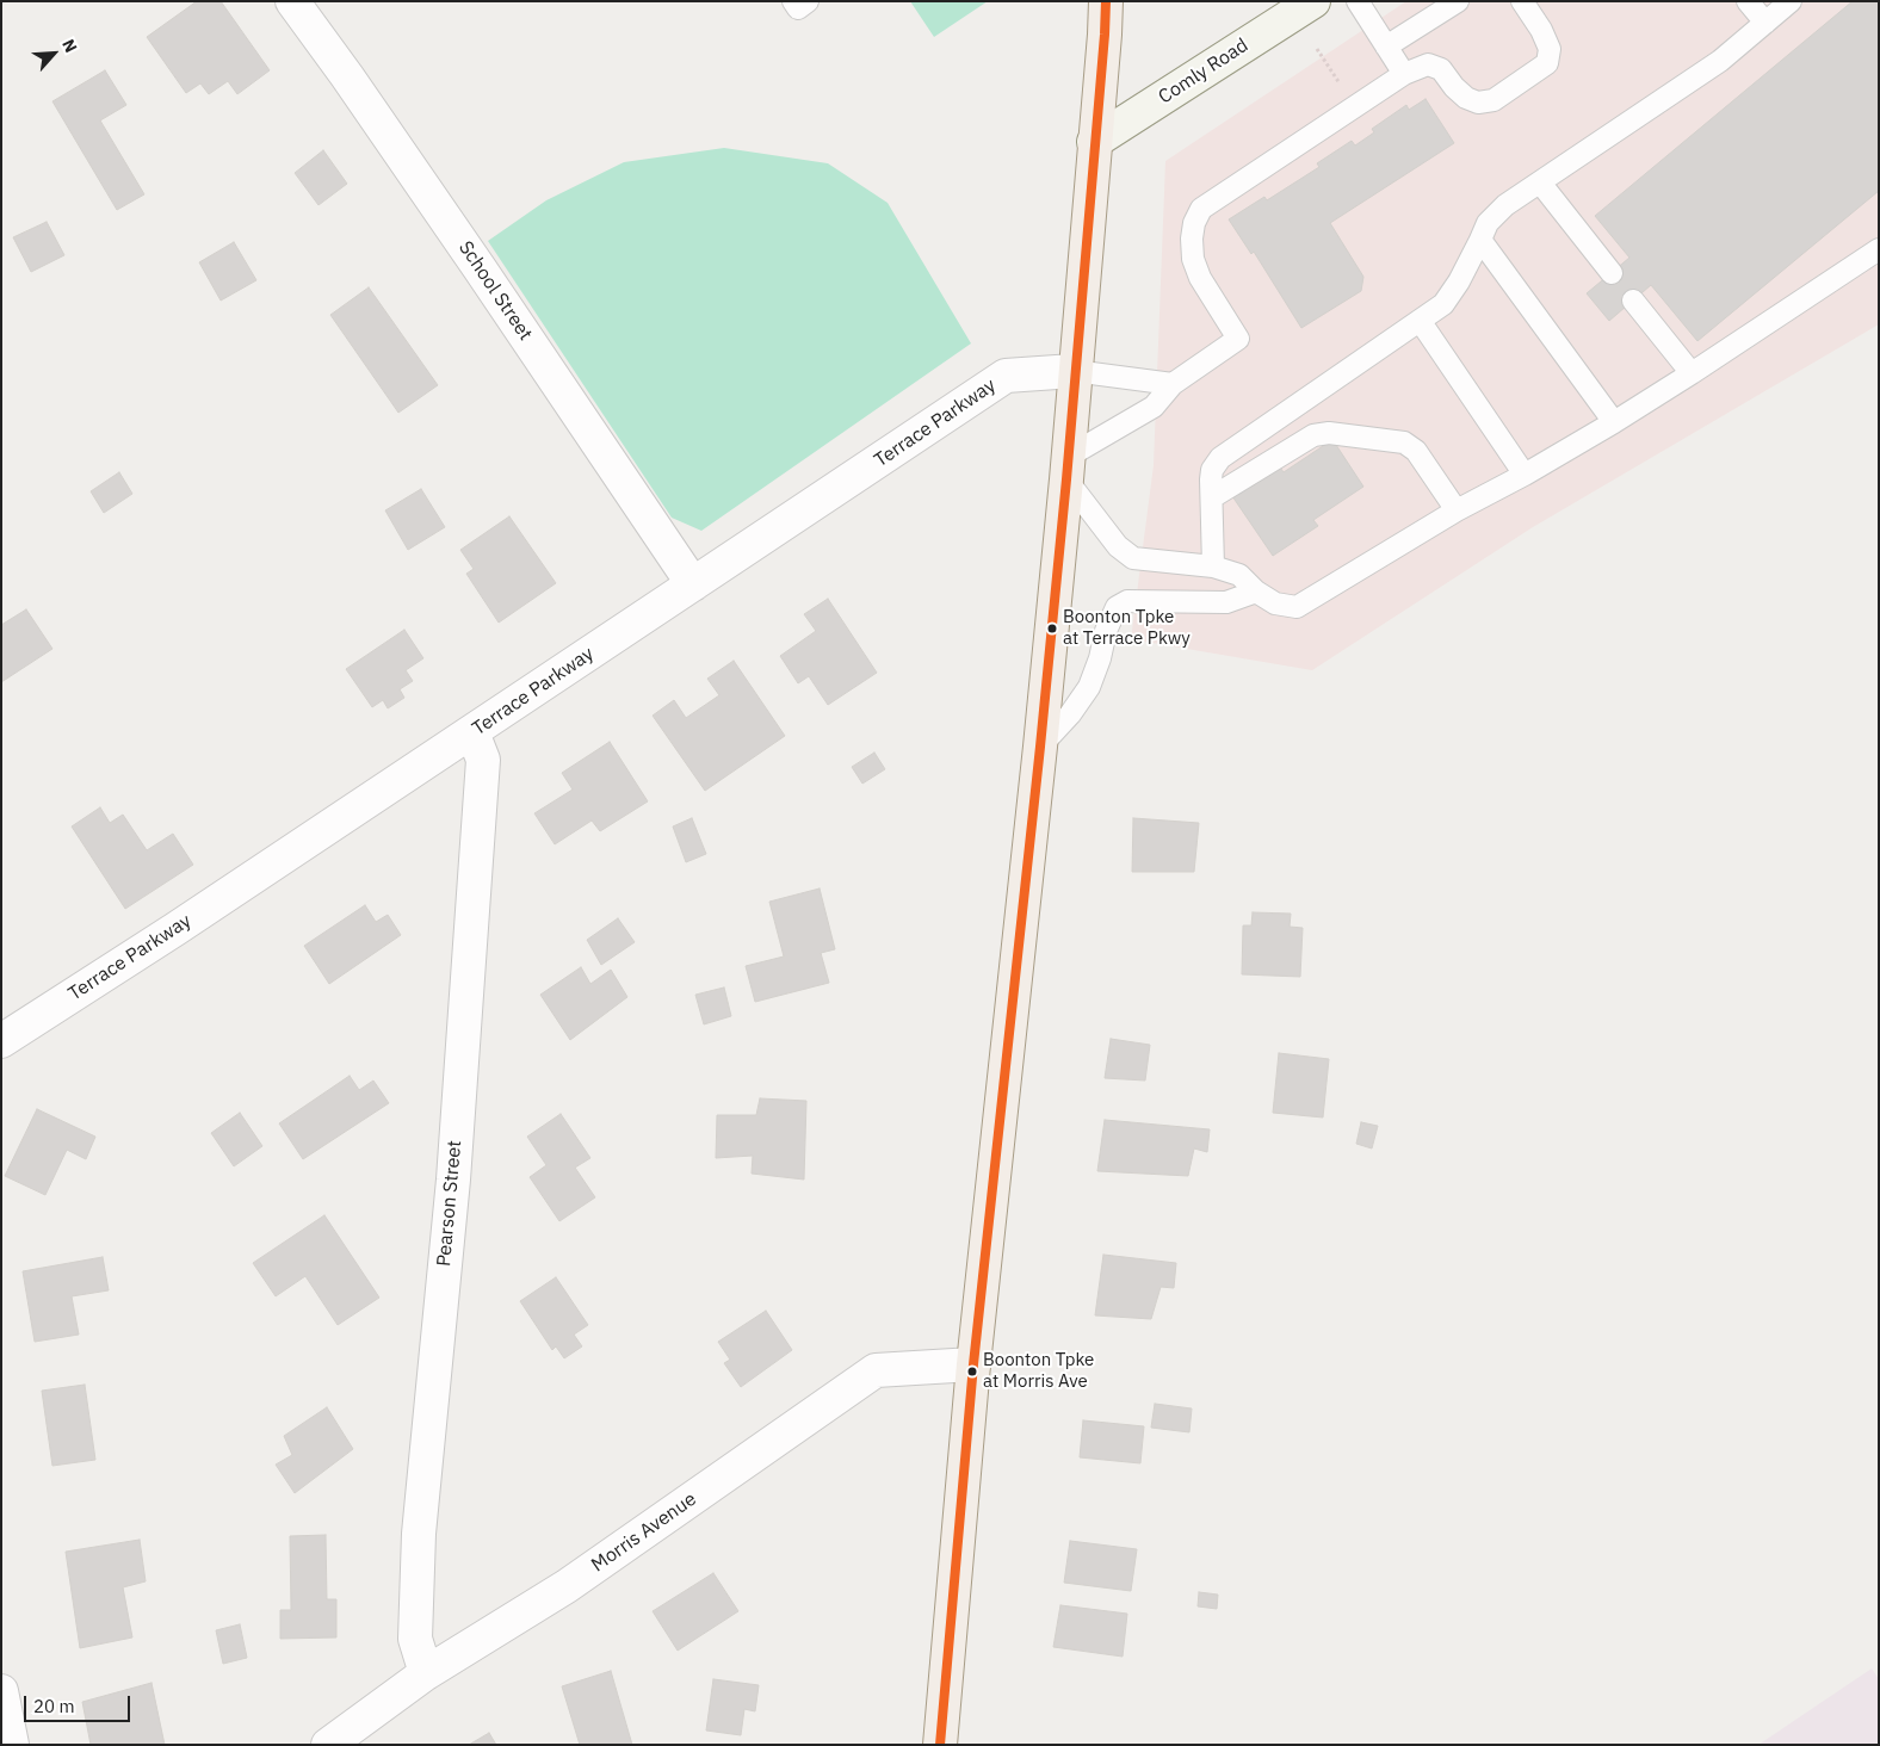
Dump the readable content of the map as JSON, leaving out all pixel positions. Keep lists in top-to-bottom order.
{
  "streets": {
    "main road": ["Comly Road"],
    "street": [
      "School Street",
      "Terrace Parkway",
      "Pearson Street",
      "Morris Avenue"
    ]
  },
  "crossings": [
    ["School Street", "Terrace Parkway"],
    ["Terrace Parkway", "Pearson Street"],
    ["Pearson Street", "Morris Avenue"]
  ],
  "places": ["Boonton Tpke at Terrace Pkwy", "Boonton Tpke at Morris Ave"],
  "scale_bar": "20 m",
  "north": "top right"
}
